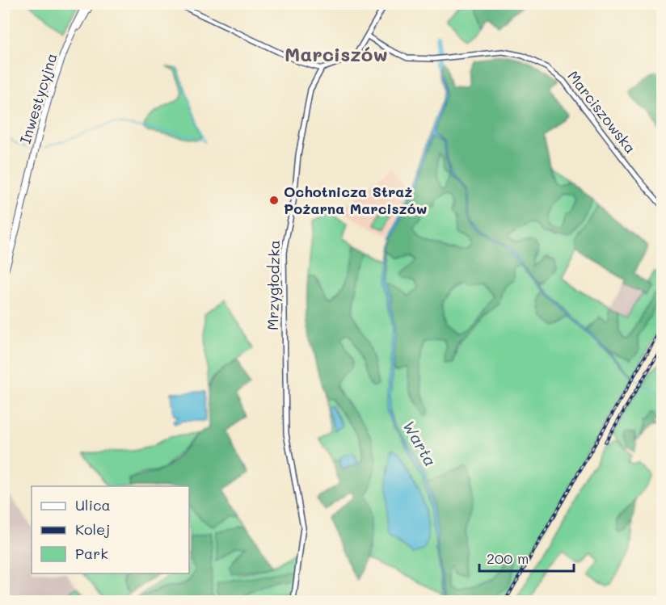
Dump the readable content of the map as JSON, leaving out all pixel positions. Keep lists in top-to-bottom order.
{
  "streets": {
    "main road": ["Inwestycyjna"],
    "street": ["Marciszowska", "Mrzygłodzka"]
  },
  "districts": ["Marciszów"],
  "water": ["Warta"],
  "places": ["Ochotnicza Straż Pożarna Marciszów"],
  "legend": ["Ulica", "Kolej", "Park"],
  "scale_bar": "200 m"
}
